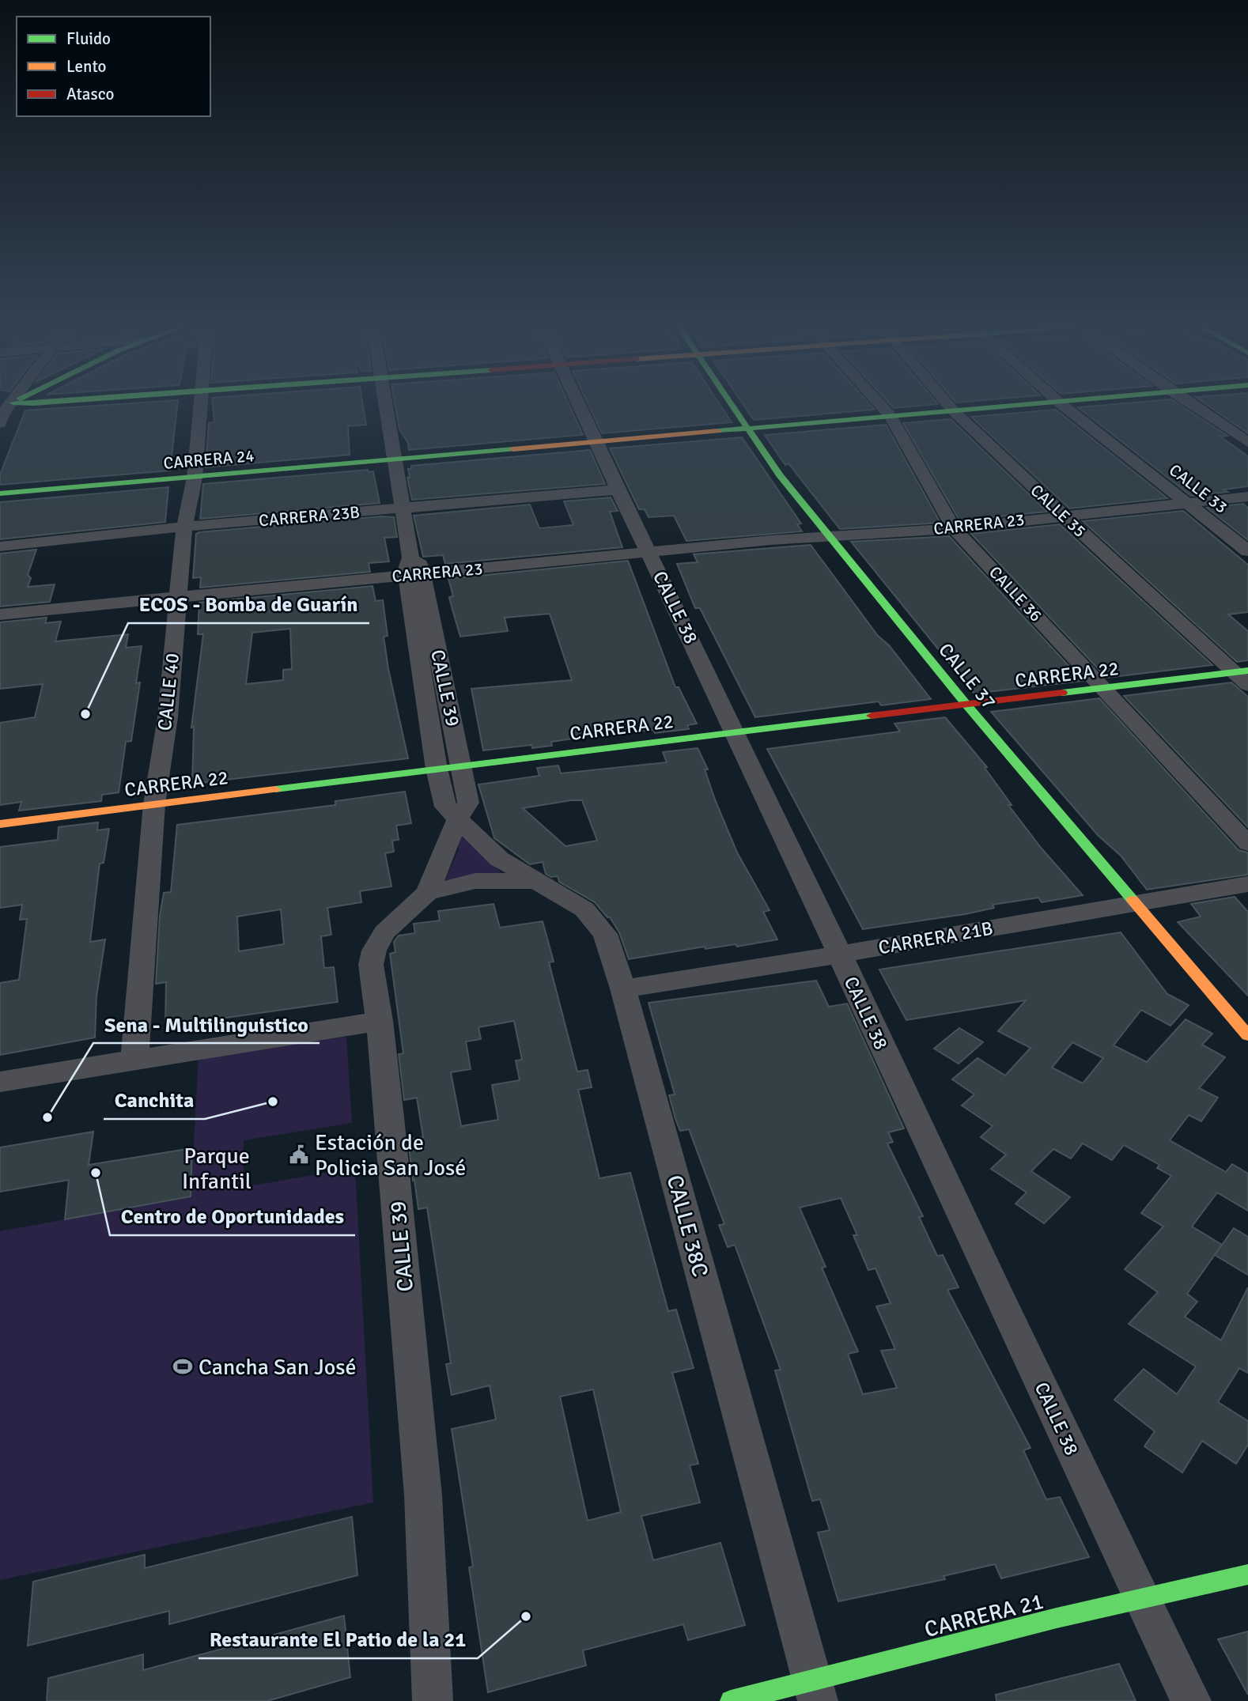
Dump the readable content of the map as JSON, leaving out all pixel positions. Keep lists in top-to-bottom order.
{
  "streets": {
    "main road": [
      "CARRERA 24",
      "CARRERA 22",
      "CALLE 37",
      "CARRERA 21"
    ],
    "street": [
      "CALLE 33",
      "CALLE 35",
      "CARRERA 23B",
      "CARRERA 23",
      "CALLE 36",
      "CALLE 38",
      "CALLE 39",
      "CALLE 40",
      "CARRERA 21B",
      "CALLE 38C"
    ]
  },
  "crossings": [
    ["CARRERA 24", "CALLE 35"],
    ["CARRERA 24", "CALLE 36"],
    ["CARRERA 24", "CALLE 38"],
    ["CARRERA 24", "CALLE 37"],
    ["CARRERA 24", "CALLE 39"],
    ["CARRERA 24", "CALLE 40"],
    ["CALLE 33", "CARRERA 23"],
    ["CALLE 35", "CARRERA 23"],
    ["CALLE 35", "CARRERA 22"],
    ["CARRERA 23B", "CALLE 38"],
    ["CARRERA 23B", "CALLE 39"],
    ["CARRERA 23B", "CALLE 40"],
    ["CARRERA 23", "CALLE 36"],
    ["CARRERA 23", "CALLE 38"],
    ["CARRERA 23", "CALLE 37"],
    ["CARRERA 23", "CALLE 39"],
    ["CARRERA 23", "CALLE 40"],
    ["CALLE 36", "CARRERA 22"],
    ["CALLE 38", "CARRERA 22"],
    ["CALLE 38", "CARRERA 21B"],
    ["CALLE 38", "CARRERA 21"],
    ["CARRERA 22", "CALLE 37"],
    ["CARRERA 22", "CALLE 39"],
    ["CARRERA 22", "CALLE 40"],
    ["CALLE 37", "CARRERA 21B"],
    ["CALLE 39", "CALLE 38C"],
    ["CARRERA 21B", "CALLE 38C"],
    ["CALLE 38C", "CARRERA 21"]
  ],
  "parks": ["Parque Infantil"],
  "places": {
    "other": [
      "ECOS - Bomba de Guarín",
      "Canchita",
      "Sena - Multilinguistico",
      "Centro de Oportunidades",
      "Restaurante El Patio de la 21"
    ],
    "public building": ["Estación de Policia San José"],
    "sports": ["Cancha San José"]
  },
  "legend": ["Fluido", "Lento", "Atasco"]
}
